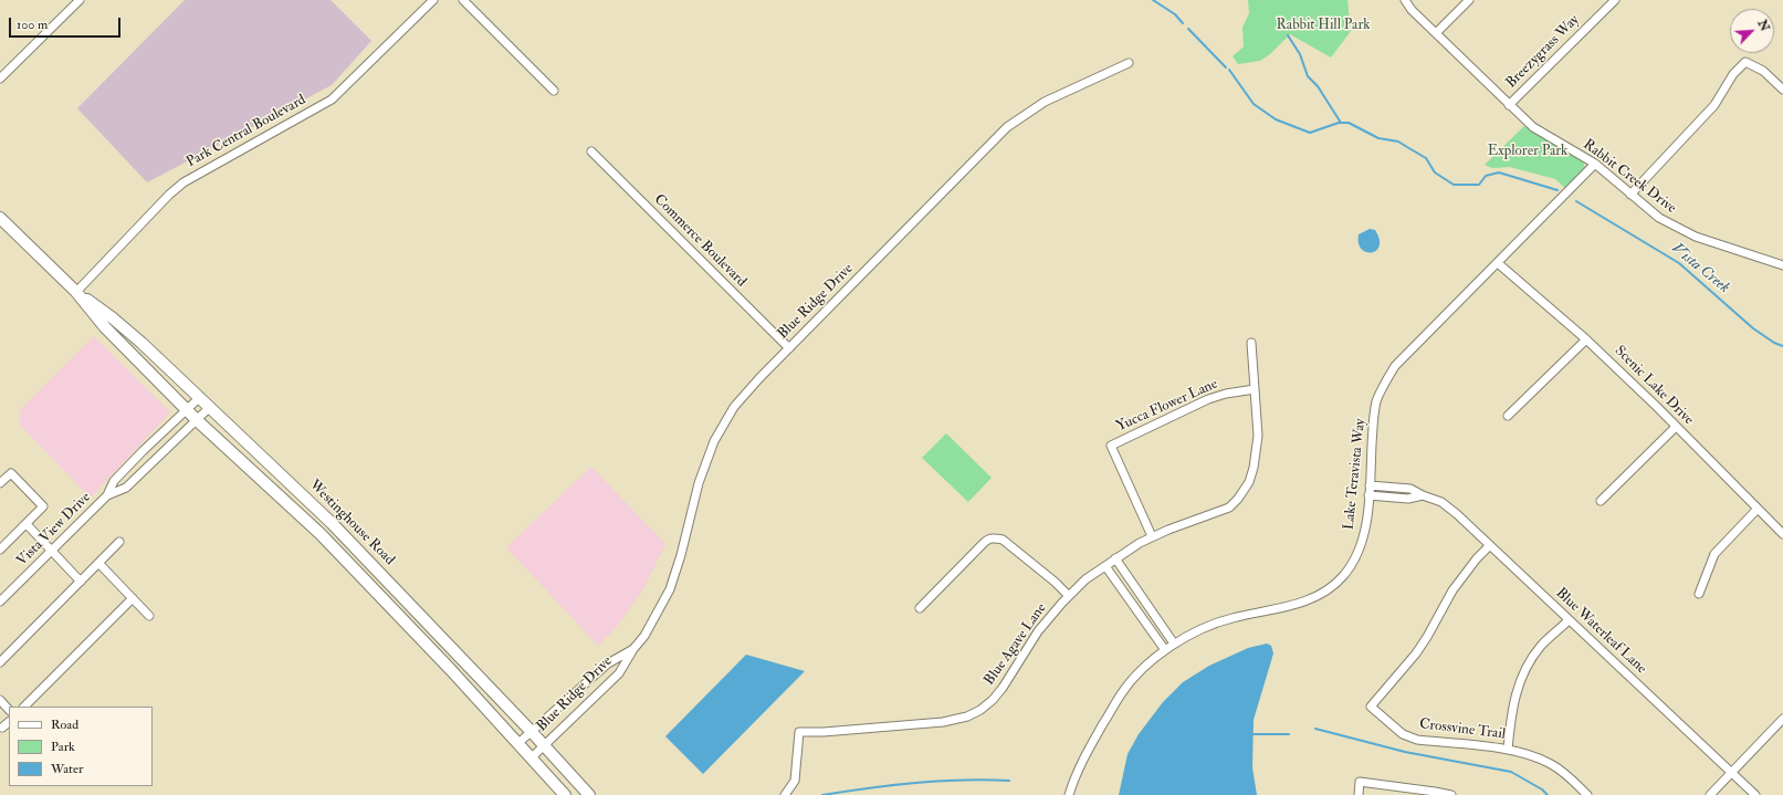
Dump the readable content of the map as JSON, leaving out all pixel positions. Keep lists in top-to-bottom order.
{
  "streets": {
    "main road": ["Westinghouse Road"],
    "street": [
      "Breezygrass Way",
      "Park Central Boulevard",
      "Rabbit Creek Drive",
      "Commerce Boulevard",
      "Blue Ridge Drive",
      "Scenic Lake Drive",
      "Yucca Flower Lane",
      "Lake Teravista Way",
      "Vista View Drive",
      "Blue Waterleaf Lane",
      "Blue Agave Lane",
      "Crossvine Trail"
    ]
  },
  "crossings": [
    ["Breezygrass Way", "Rabbit Creek Drive"],
    ["Park Central Boulevard", "Westinghouse Road"],
    ["Rabbit Creek Drive", "Lake Teravista Way"],
    ["Commerce Boulevard", "Blue Ridge Drive"],
    ["Blue Ridge Drive", "Westinghouse Road"],
    ["Scenic Lake Drive", "Lake Teravista Way"],
    ["Yucca Flower Lane", "Blue Agave Lane"],
    ["Lake Teravista Way", "Blue Waterleaf Lane"],
    ["Westinghouse Road", "Vista View Drive"],
    ["Blue Waterleaf Lane", "Crossvine Trail"]
  ],
  "water": ["Vista Creek"],
  "parks": ["Rabbit Hill Park", "Explorer Park"],
  "legend": ["Road", "Park", "Water"],
  "scale_bar": "100 m",
  "north": "top right"
}
